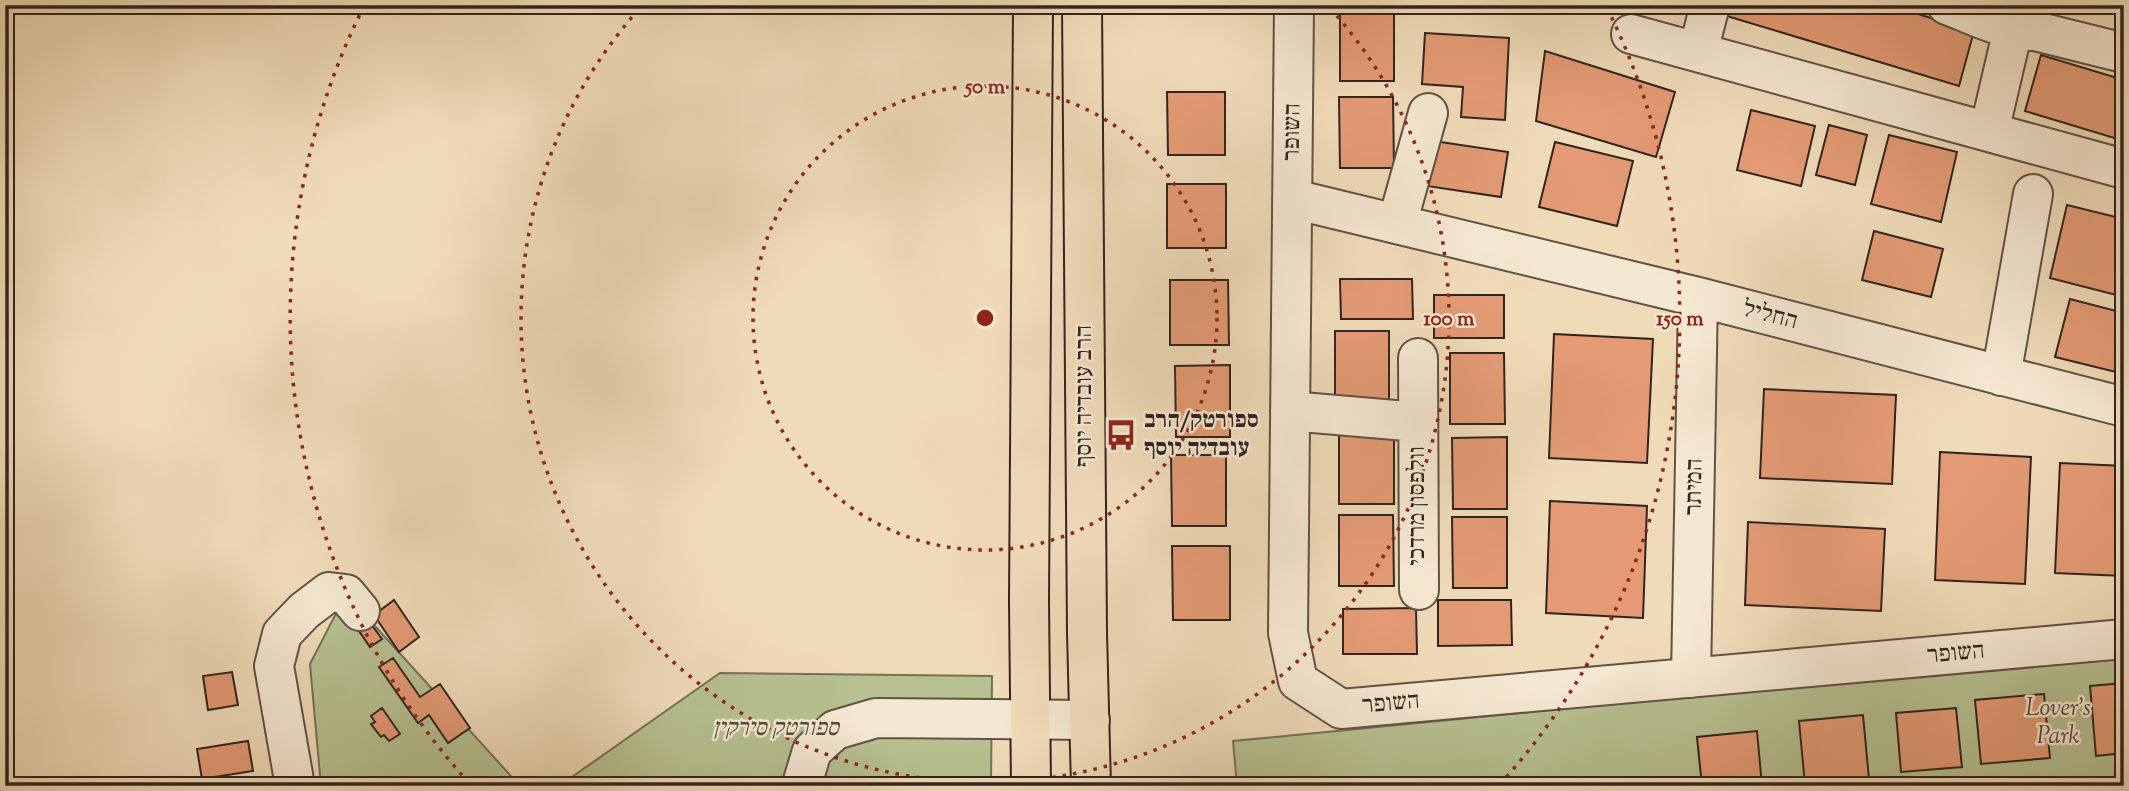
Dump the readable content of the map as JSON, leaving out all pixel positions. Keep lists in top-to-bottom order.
{
  "streets": {
    "main road": ["הרב עובדיה יוסף"],
    "street": [
      "השופר",
      "החליל",
      "המיתר",
      "וולפסון מרדכי"
    ]
  },
  "crossings": [
    ["השופר", "החליל"],
    ["השופר", "המיתר"],
    ["השופר", "וולפסון מרדכי"],
    ["החליל", "המיתר"]
  ],
  "parks": ["Lover's Park", "ספורטק סירקין"],
  "places": {
    "bus stop": ["ספורטק/הרב עובדיה יוסף"]
  },
  "rings": ["50 m", "100 m", "150 m"]
}
